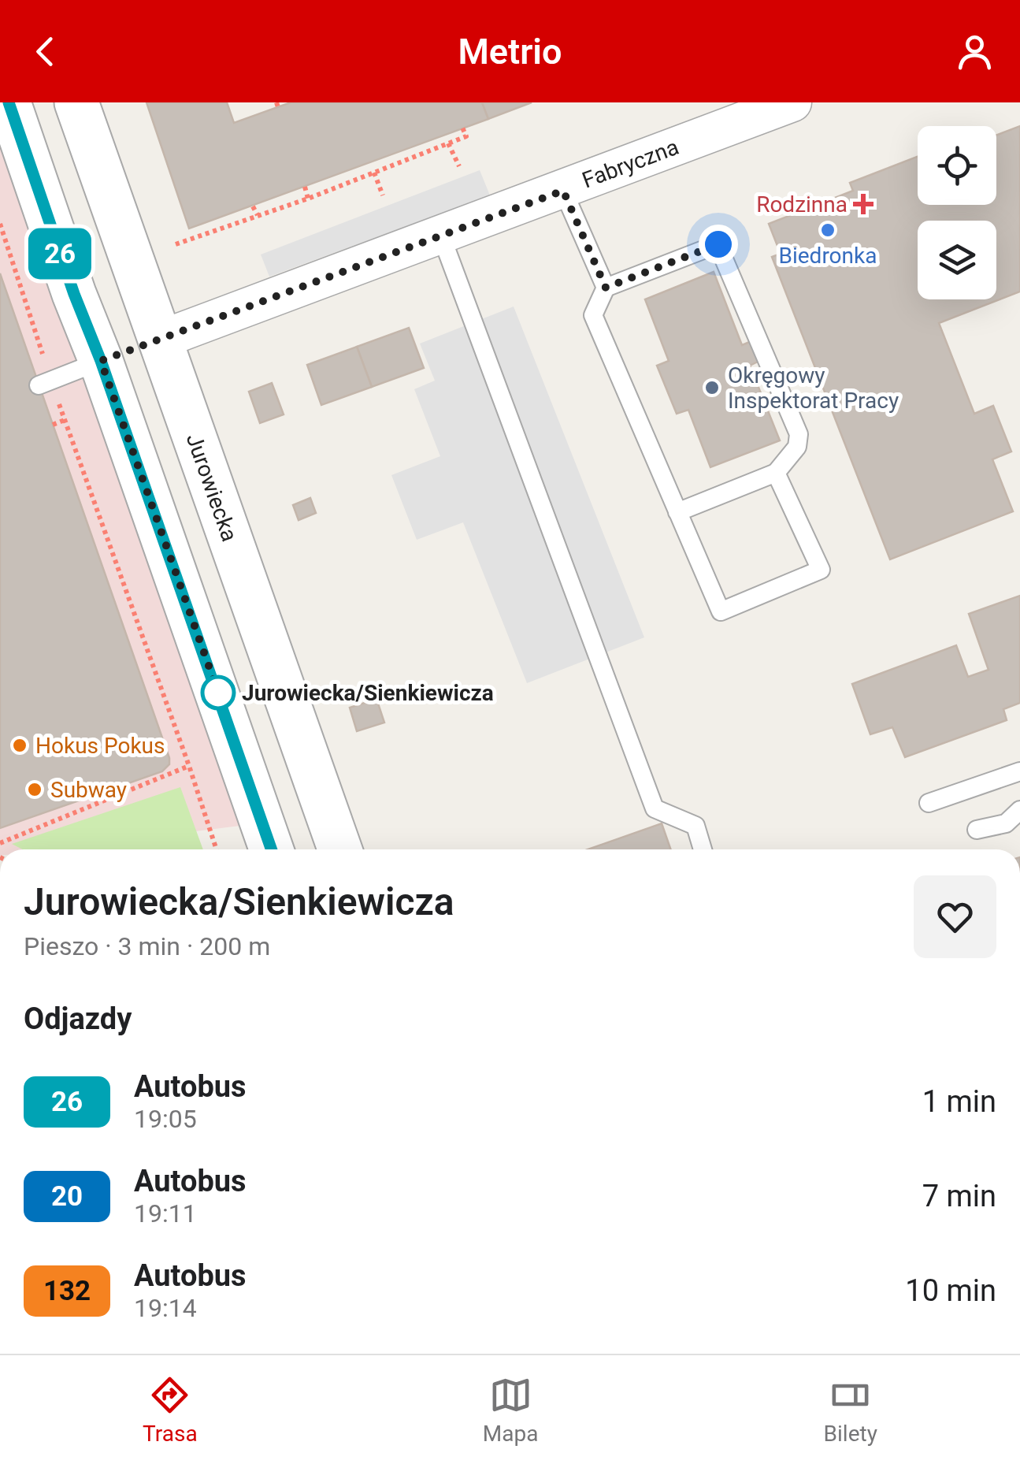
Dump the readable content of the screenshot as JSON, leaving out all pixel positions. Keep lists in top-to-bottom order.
{
  "streets": {
    "street": ["Fabryczna", "Jurowiecka"]
  },
  "crossings": [
    ["Fabryczna", "Jurowiecka"]
  ],
  "places": {
    "health": ["Rodzinna"],
    "other": [
      "Biedronka",
      "Okręgowy Inspektorat Pracy",
      "Jurowiecka/Sienkiewicza",
      "Hokus Pokus",
      "Subway"
    ]
  },
  "lines": ["bus line 26"],
  "page": {
    "header": "Metrio",
    "on_map": "26",
    "heading": [
      ["Jurowiecka/Sienkiewicza", "Pieszo · 3 min · 200 m"],
      "Odjazdy"
    ],
    "list": [
      {
        "mark": "26",
        "name": "Autobus",
        "note": "19:05",
        "value": "1 min"
      },
      {
        "mark": "20",
        "name": "Autobus",
        "note": "19:11",
        "value": "7 min"
      },
      {
        "mark": "132",
        "name": "Autobus",
        "note": "19:14",
        "value": "10 min"
      }
    ],
    "tabs": ["Trasa", "Mapa", "Bilety"]
  }
}
